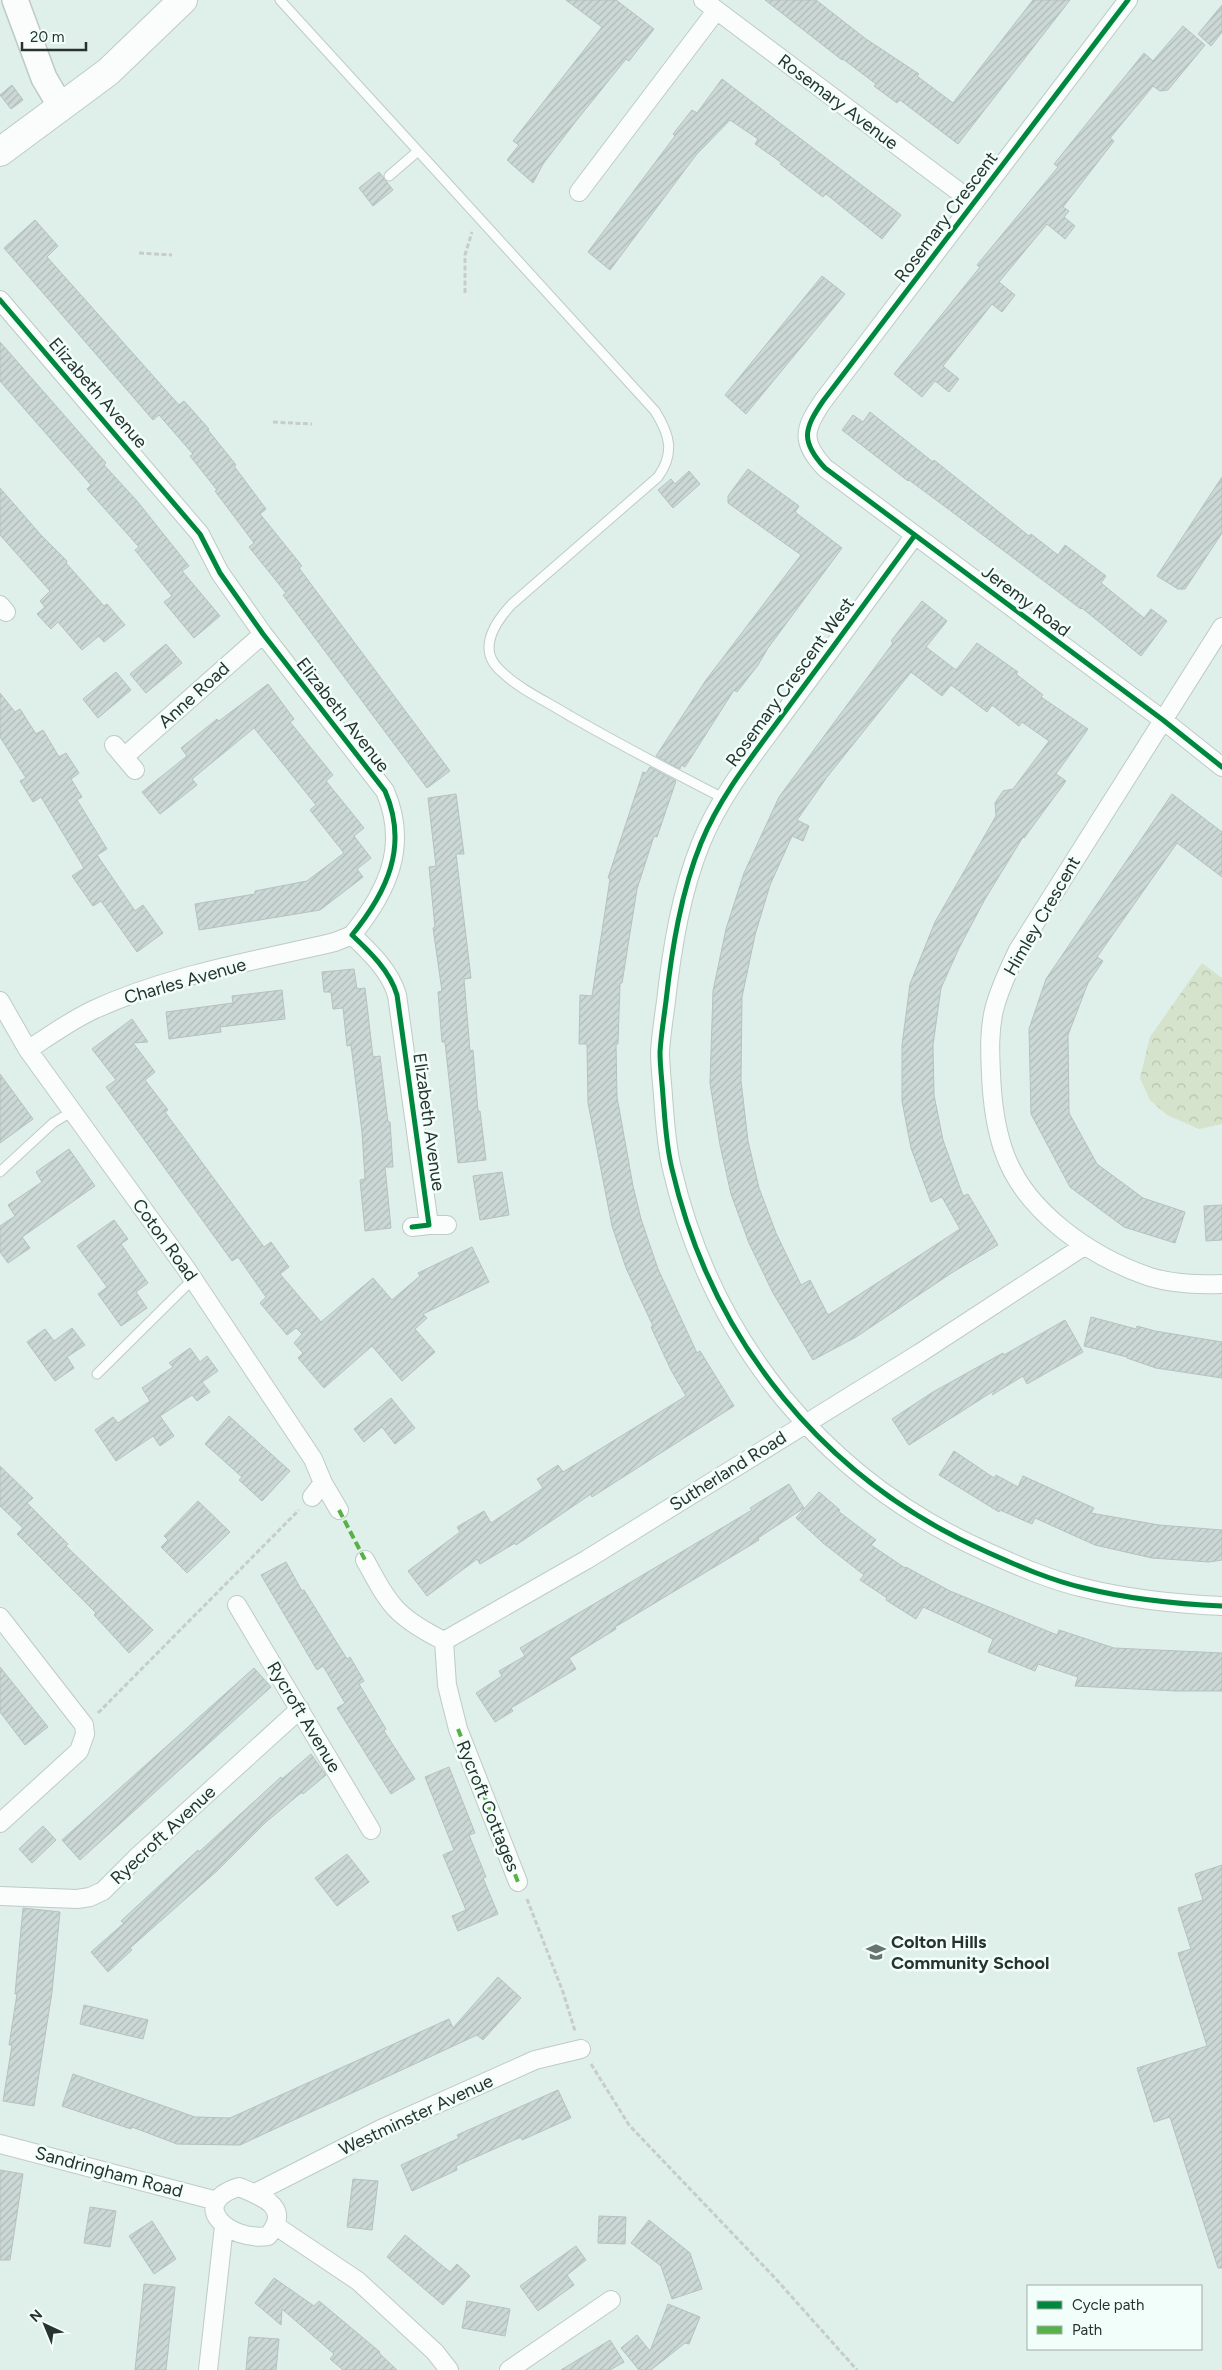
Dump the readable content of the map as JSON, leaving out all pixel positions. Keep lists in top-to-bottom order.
{
  "streets": {
    "street": [
      "Rosemary Avenue",
      "Rosemary Crescent",
      "Elizabeth Avenue",
      "Jeremy Road",
      "Rosemary Crescent West",
      "Anne Road",
      "Himley Crescent",
      "Charles Avenue",
      "Coton Road",
      "Sutherland Road",
      "Rycroft Avenue",
      "Rycroft Cottages",
      "Ryecroft Avenue",
      "Westminster Avenue",
      "Sandringham Road"
    ]
  },
  "crossings": [
    ["Rosemary Avenue", "Rosemary Crescent"],
    ["Rosemary Crescent", "Jeremy Road"],
    ["Elizabeth Avenue", "Anne Road"],
    ["Elizabeth Avenue", "Charles Avenue"],
    ["Jeremy Road", "Rosemary Crescent West"],
    ["Jeremy Road", "Himley Crescent"],
    ["Rosemary Crescent West", "Sutherland Road"],
    ["Himley Crescent", "Sutherland Road"],
    ["Charles Avenue", "Coton Road"],
    ["Sutherland Road", "Rycroft Cottages"],
    ["Rycroft Avenue", "Ryecroft Avenue"],
    ["Westminster Avenue", "Sandringham Road"]
  ],
  "places": {
    "school or university": ["Colton Hills Community School"]
  },
  "legend": ["Cycle path", "Path"],
  "scale_bar": "20 m",
  "north": "top left"
}
